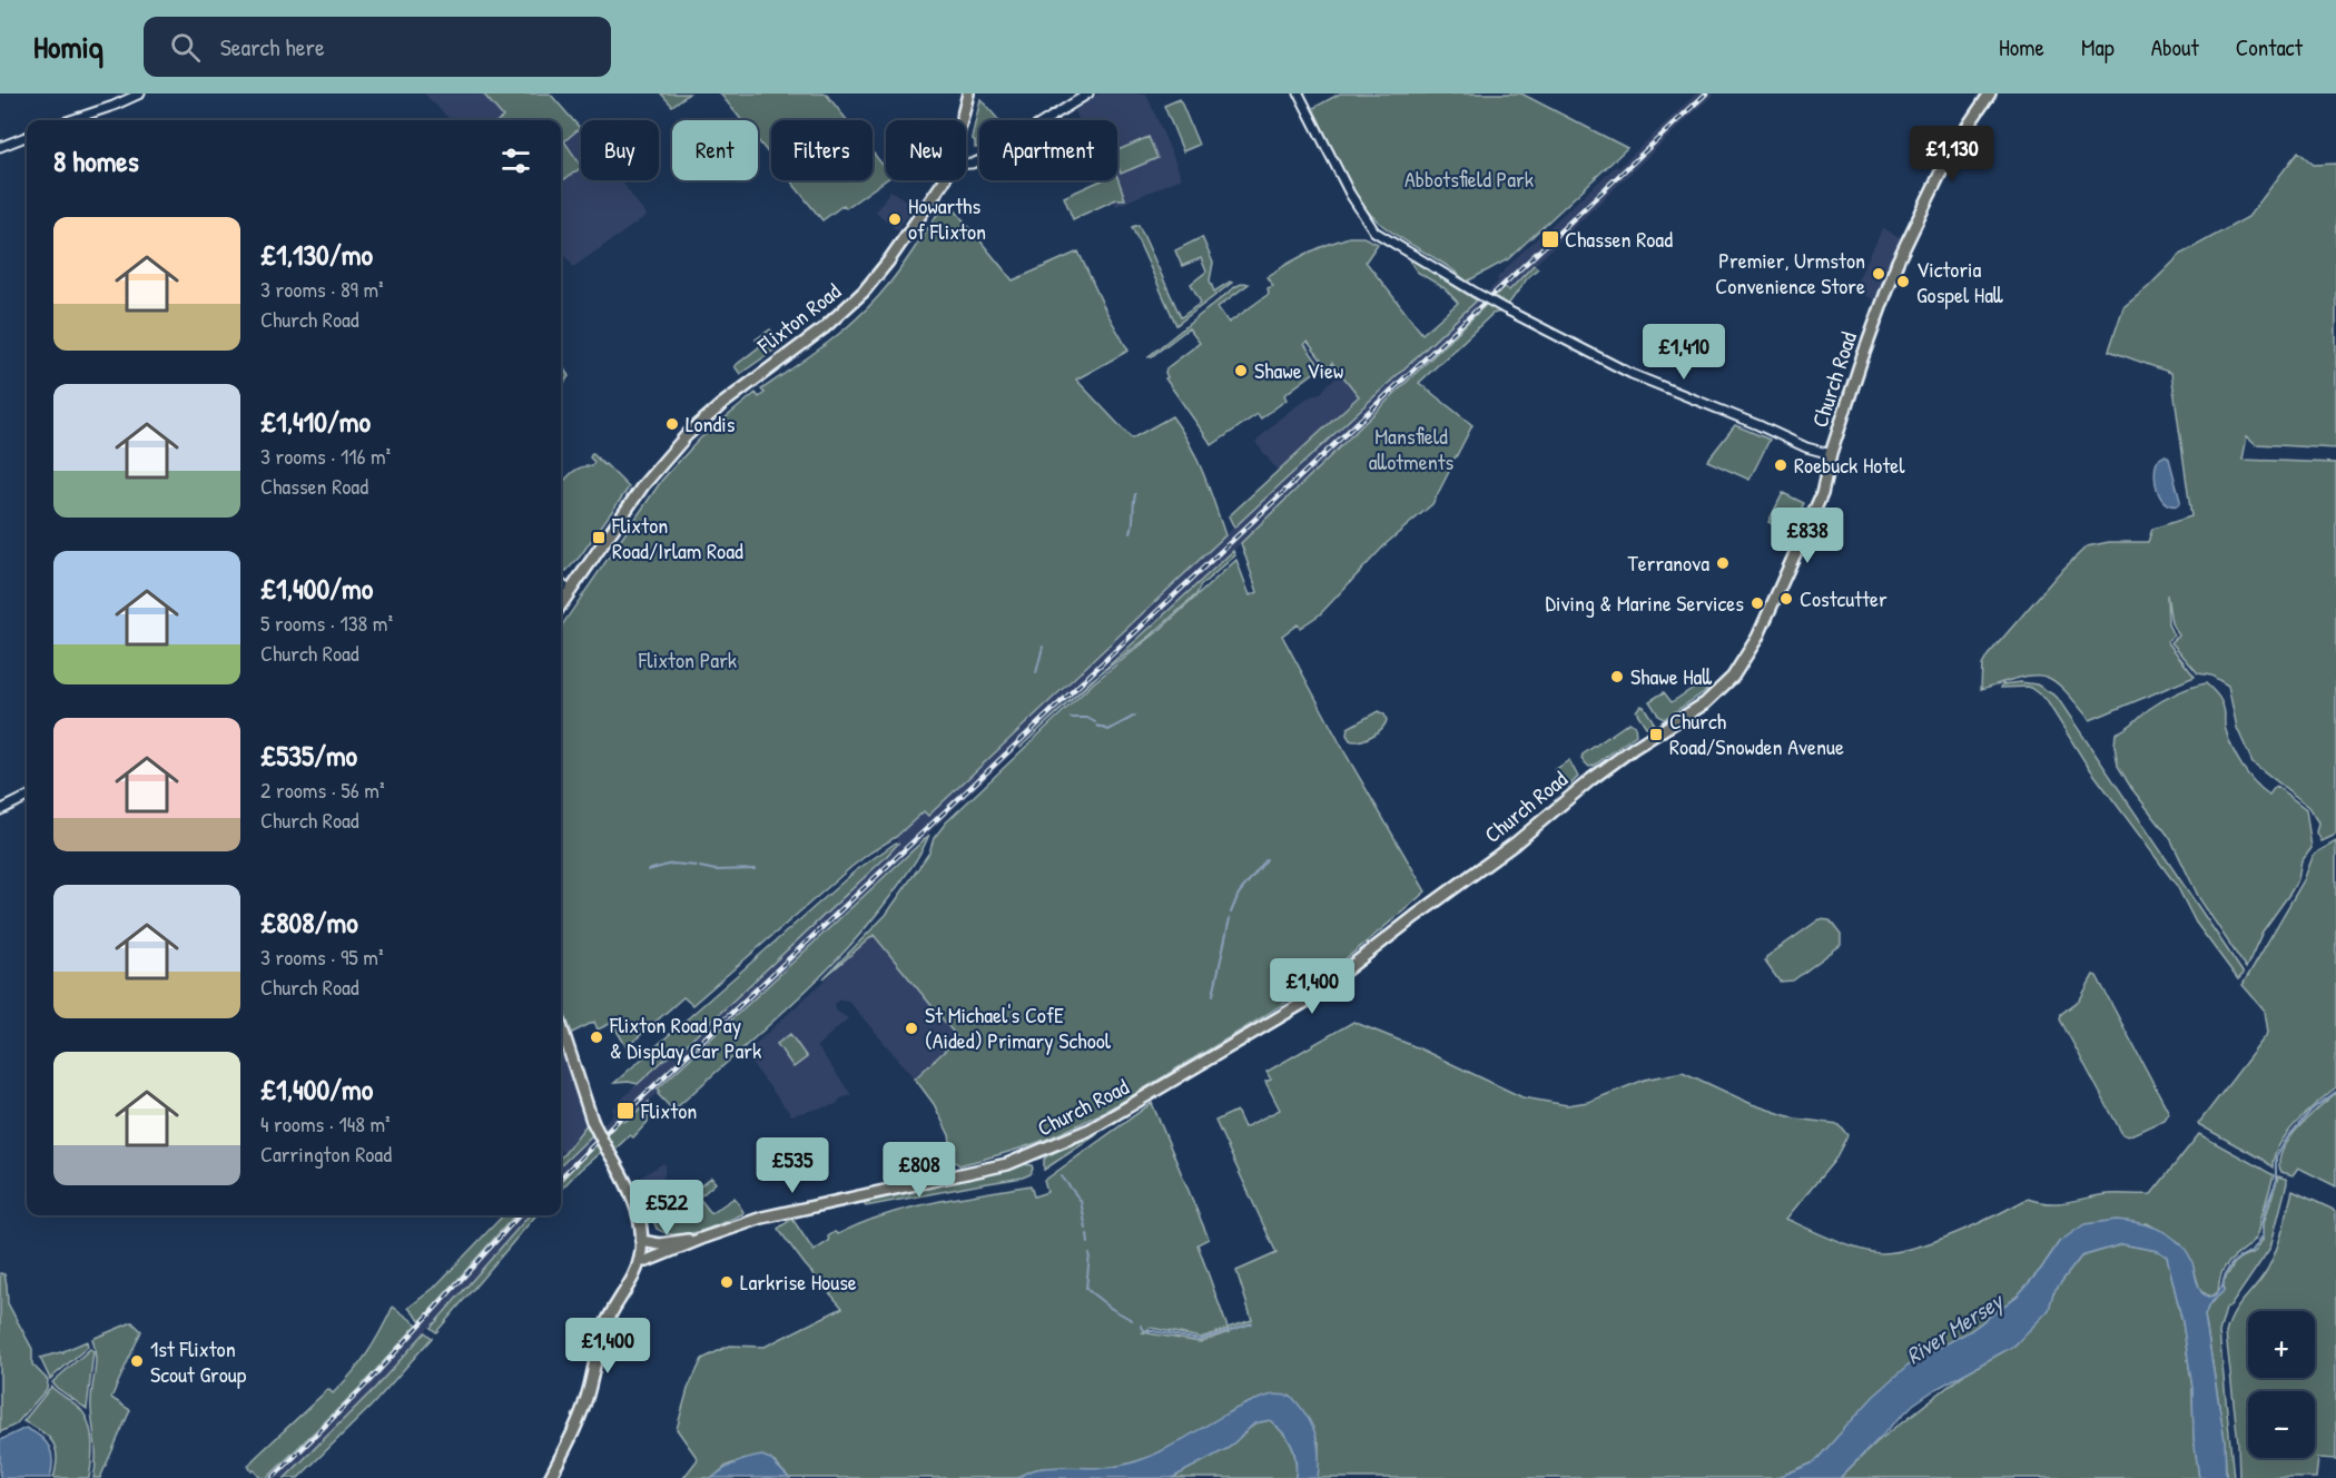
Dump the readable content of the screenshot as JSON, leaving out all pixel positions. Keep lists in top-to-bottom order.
{
  "streets": {
    "main road": ["Flixton Road", "Church Road"]
  },
  "water": ["River Mersey"],
  "parks": ["Abbotsfield Park", "Mansfield allotments", "Flixton Park"],
  "places": {
    "other": [
      "Howarths of Flixton",
      "Premier, Urmston Convenience Store",
      "Victoria Gospel Hall",
      "Shawe View",
      "Londis",
      "Roebuck Hotel",
      "Terranova",
      "Costcutter",
      "Diving & Marine Services",
      "Shawe Hall",
      "St Michael's CofE (Aided) Primary School",
      "Flixton Road Pay & Display Car Park",
      "Larkrise House",
      "1st Flixton Scout Group"
    ],
    "transit": [
      "Chassen Road",
      "Flixton Road/Irlam Road",
      "Church Road/Snowden Avenue",
      "Flixton"
    ]
  },
  "page": {
    "header": "Homiq",
    "search": "Search here",
    "nav": [
      "Home",
      "Map",
      "About",
      "Contact"
    ],
    "chip": [
      "Buy",
      "Rent",
      "Filters",
      "New",
      "Apartment"
    ],
    "heading": "8 homes",
    "price": [
      "£1,130",
      "£1,410",
      "£838",
      "£1,400",
      "£535",
      "£808",
      "£522",
      "£1,400"
    ],
    "list": [
      {
        "name": "£1,130/mo",
        "note": "3 rooms · 89 m² · Church Road"
      },
      {
        "name": "£1,410/mo",
        "note": "3 rooms · 116 m² · Chassen Road"
      },
      {
        "name": "£1,400/mo",
        "note": "5 rooms · 138 m² · Church Road"
      },
      {
        "name": "£535/mo",
        "note": "2 rooms · 56 m² · Church Road"
      },
      {
        "name": "£808/mo",
        "note": "3 rooms · 95 m² · Church Road"
      },
      {
        "name": "£1,400/mo",
        "note": "4 rooms · 148 m² · Carrington Road"
      }
    ],
    "map_buttons": ["+", "−"]
  }
}
